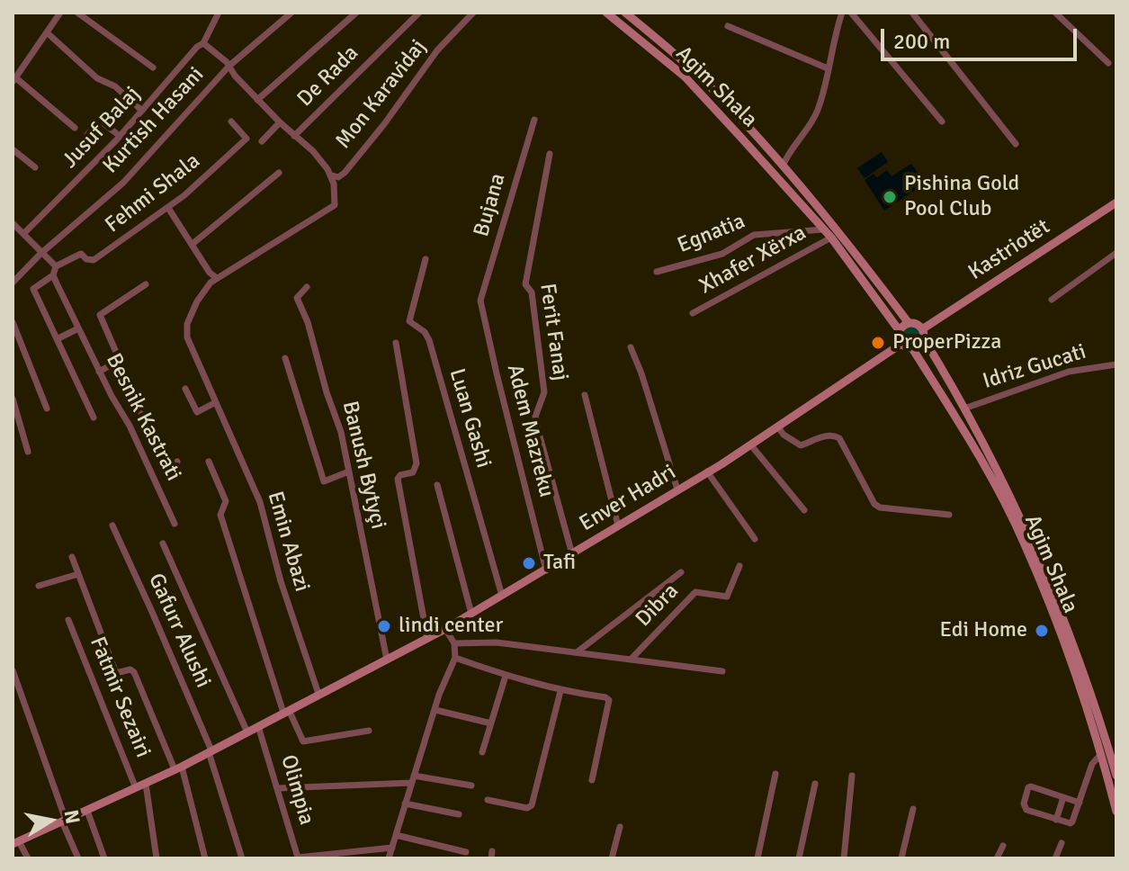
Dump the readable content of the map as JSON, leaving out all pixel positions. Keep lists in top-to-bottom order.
{
  "streets": {
    "main road": ["Agim Shala", "Kastriotët", "Enver Hadri"],
    "street": [
      "De Rada",
      "Mon Karavidaj",
      "Kurtish Hasani",
      "Jusuf Balaj",
      "Fehmi Shala",
      "Bujana",
      "Egnatia",
      "Xhafer Xërxa",
      "Ferit Fanaj",
      "Idriz Gucati",
      "Besnik Kastrati",
      "Luan Gashi",
      "Adem Mazreku",
      "Banush Bytyçi",
      "Emin Abazi",
      "Dibra",
      "Gafurr Alushi",
      "Fatmir Sezairi",
      "Olimpia"
    ]
  },
  "crossings": [
    ["De Rada", "Mon Karavidaj"],
    ["Agim Shala", "Egnatia"],
    ["Agim Shala", "Kastriotët"],
    ["Agim Shala", "Xhafer Xërxa"],
    ["Agim Shala", "Idriz Gucati"],
    ["Agim Shala", "Enver Hadri"],
    ["Mon Karavidaj", "Kurtish Hasani"],
    ["Mon Karavidaj", "Emin Abazi"],
    ["Fehmi Shala", "Besnik Kastrati"],
    ["Bujana", "Adem Mazreku"],
    ["Kastriotët", "Enver Hadri"],
    ["Ferit Fanaj", "Enver Hadri"],
    ["Luan Gashi", "Enver Hadri"],
    ["Adem Mazreku", "Enver Hadri"],
    ["Banush Bytyçi", "Enver Hadri"],
    ["Enver Hadri", "Emin Abazi"],
    ["Enver Hadri", "Gafurr Alushi"],
    ["Enver Hadri", "Fatmir Sezairi"],
    ["Enver Hadri", "Olimpia"]
  ],
  "places": [
    "Pishina Gold Pool Club",
    "ProperPizza",
    "Tafi",
    "lindi center",
    "Edi Home"
  ],
  "scale_bar": "200 m",
  "north": "right"
}
